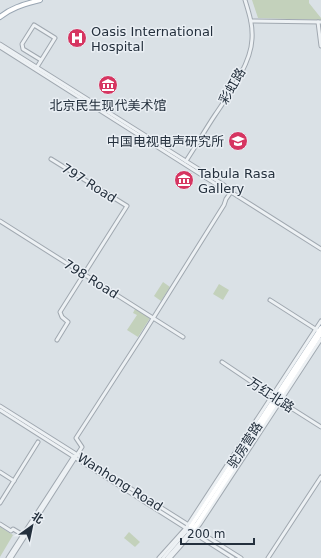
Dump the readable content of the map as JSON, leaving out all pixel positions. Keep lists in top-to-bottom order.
{
  "streets": {
    "main road": ["驼房营路"],
    "street": [
      "彩虹路",
      "797 Road",
      "798 Road",
      "万红北路",
      "Wanhong Road"
    ]
  },
  "crossings": [
    ["797 Road", "798 Road"],
    ["万红北路", "驼房营路"],
    ["驼房营路", "Wanhong Road"]
  ],
  "places": {
    "hospital": ["Oasis International Hospital"],
    "museum": ["北京民生现代美术馆", "Tabula Rasa Gallery"],
    "school or university": ["中国电视电声研究所"]
  },
  "scale_bar": "200 m",
  "north": "top right"
}
